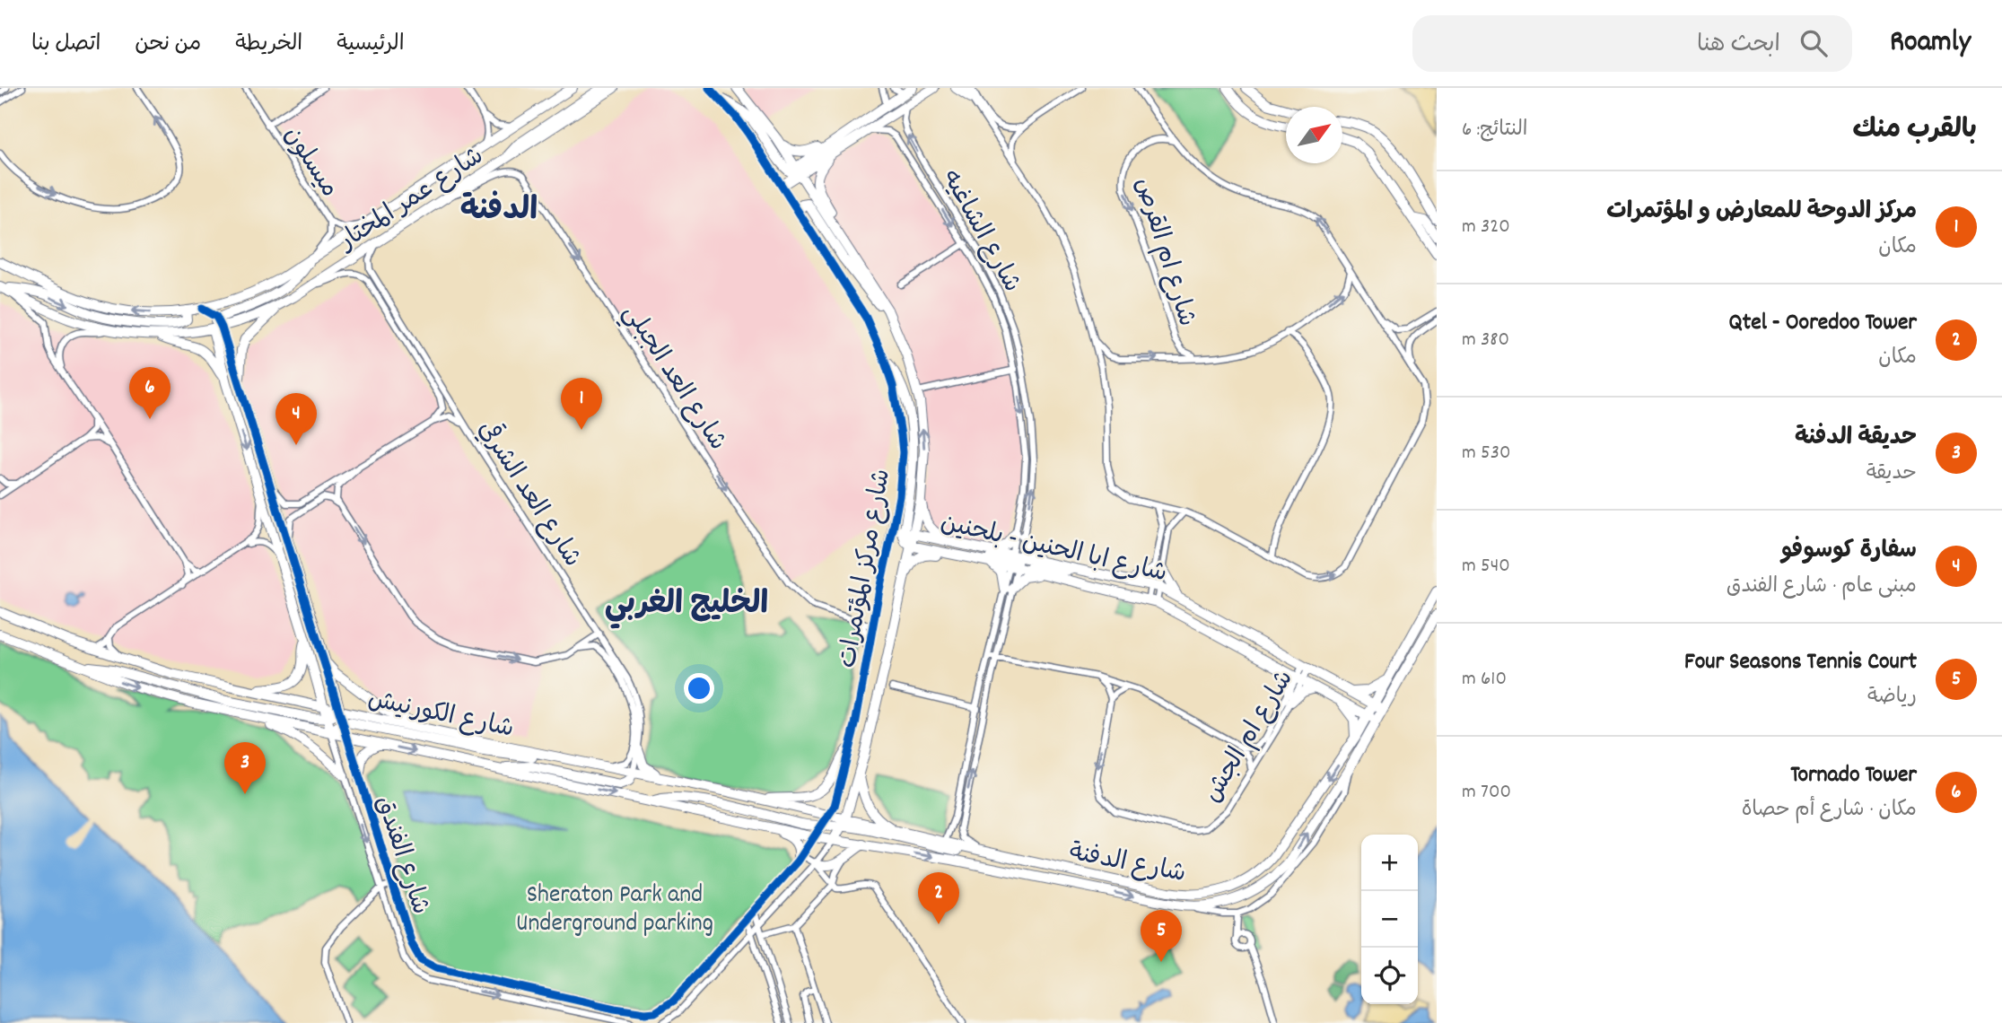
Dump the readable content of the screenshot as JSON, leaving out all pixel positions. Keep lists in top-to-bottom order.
{
  "streets": {
    "main road": [
      "شارع عمر المختار",
      "شارع ابا الحنين - بلحنين",
      "شارع مركز المؤتمرات",
      "شارع الكورنيش",
      "شارع الفندق",
      "شارع الدفنة"
    ],
    "street": [
      "ميسلون",
      "شارع الشاغيه",
      "شارع ام القرص",
      "شارع العد الجبلي",
      "شارع العد الشرقي",
      "شارع ام الجش"
    ]
  },
  "crossings": [
    ["ميسلون", "شارع عمر المختار"],
    ["شارع عمر المختار", "شارع العد الجبلي"],
    ["شارع عمر المختار", "شارع العد الشرقي"],
    ["شارع عمر المختار", "شارع الفندق"],
    ["شارع الشاغيه", "شارع ابا الحنين - بلحنين"],
    ["شارع الشاغيه", "شارع الدفنة"],
    ["شارع العد الجبلي", "شارع مركز المؤتمرات"],
    ["شارع العد الشرقي", "شارع الكورنيش"],
    ["شارع ابا الحنين - بلحنين", "شارع مركز المؤتمرات"],
    ["شارع ابا الحنين - بلحنين", "شارع ام الجش"],
    ["شارع ابا الحنين - بلحنين", "شارع الدفنة"],
    ["شارع مركز المؤتمرات", "شارع الكورنيش"],
    ["شارع مركز المؤتمرات", "شارع الدفنة"],
    ["شارع الكورنيش", "شارع الفندق"],
    ["شارع الكورنيش", "شارع الدفنة"]
  ],
  "one_way": ["شارع العد الجبلي"],
  "districts": ["الدفنة", "الخليج الغربي"],
  "parks": ["Sheraton Park and Underground parking"],
  "north": "top right",
  "page": {
    "header": "Roamly",
    "search": "ابحث هنا",
    "nav": [
      "الرئيسية",
      "الخريطة",
      "من نحن",
      "اتصل بنا"
    ],
    "heading": ["بالقرب منك", "النتائج: 6"],
    "list": [
      {
        "mark": "1",
        "name": "مركز الدوحة للمعارض و المؤتمرات",
        "note": "مكان",
        "value": "320 m"
      },
      {
        "mark": "2",
        "name": "Qtel - Ooredoo Tower",
        "note": "مكان",
        "value": "380 m"
      },
      {
        "mark": "3",
        "name": "حديقة الدفنة",
        "note": "حديقة",
        "value": "530 m"
      },
      {
        "mark": "4",
        "name": "سفارة كوسوفو",
        "note": "مبنى عام · شارع الفندق",
        "value": "540 m"
      },
      {
        "mark": "5",
        "name": "Four Seasons Tennis Court",
        "note": "رياضة",
        "value": "610 m"
      },
      {
        "mark": "6",
        "name": "Tornado Tower",
        "note": "مكان · شارع أم حصاة",
        "value": "700 m"
      }
    ],
    "pins": [
      "6",
      "1",
      "4",
      "3",
      "2",
      "5"
    ],
    "map_buttons": ["+", "−"]
  }
}
